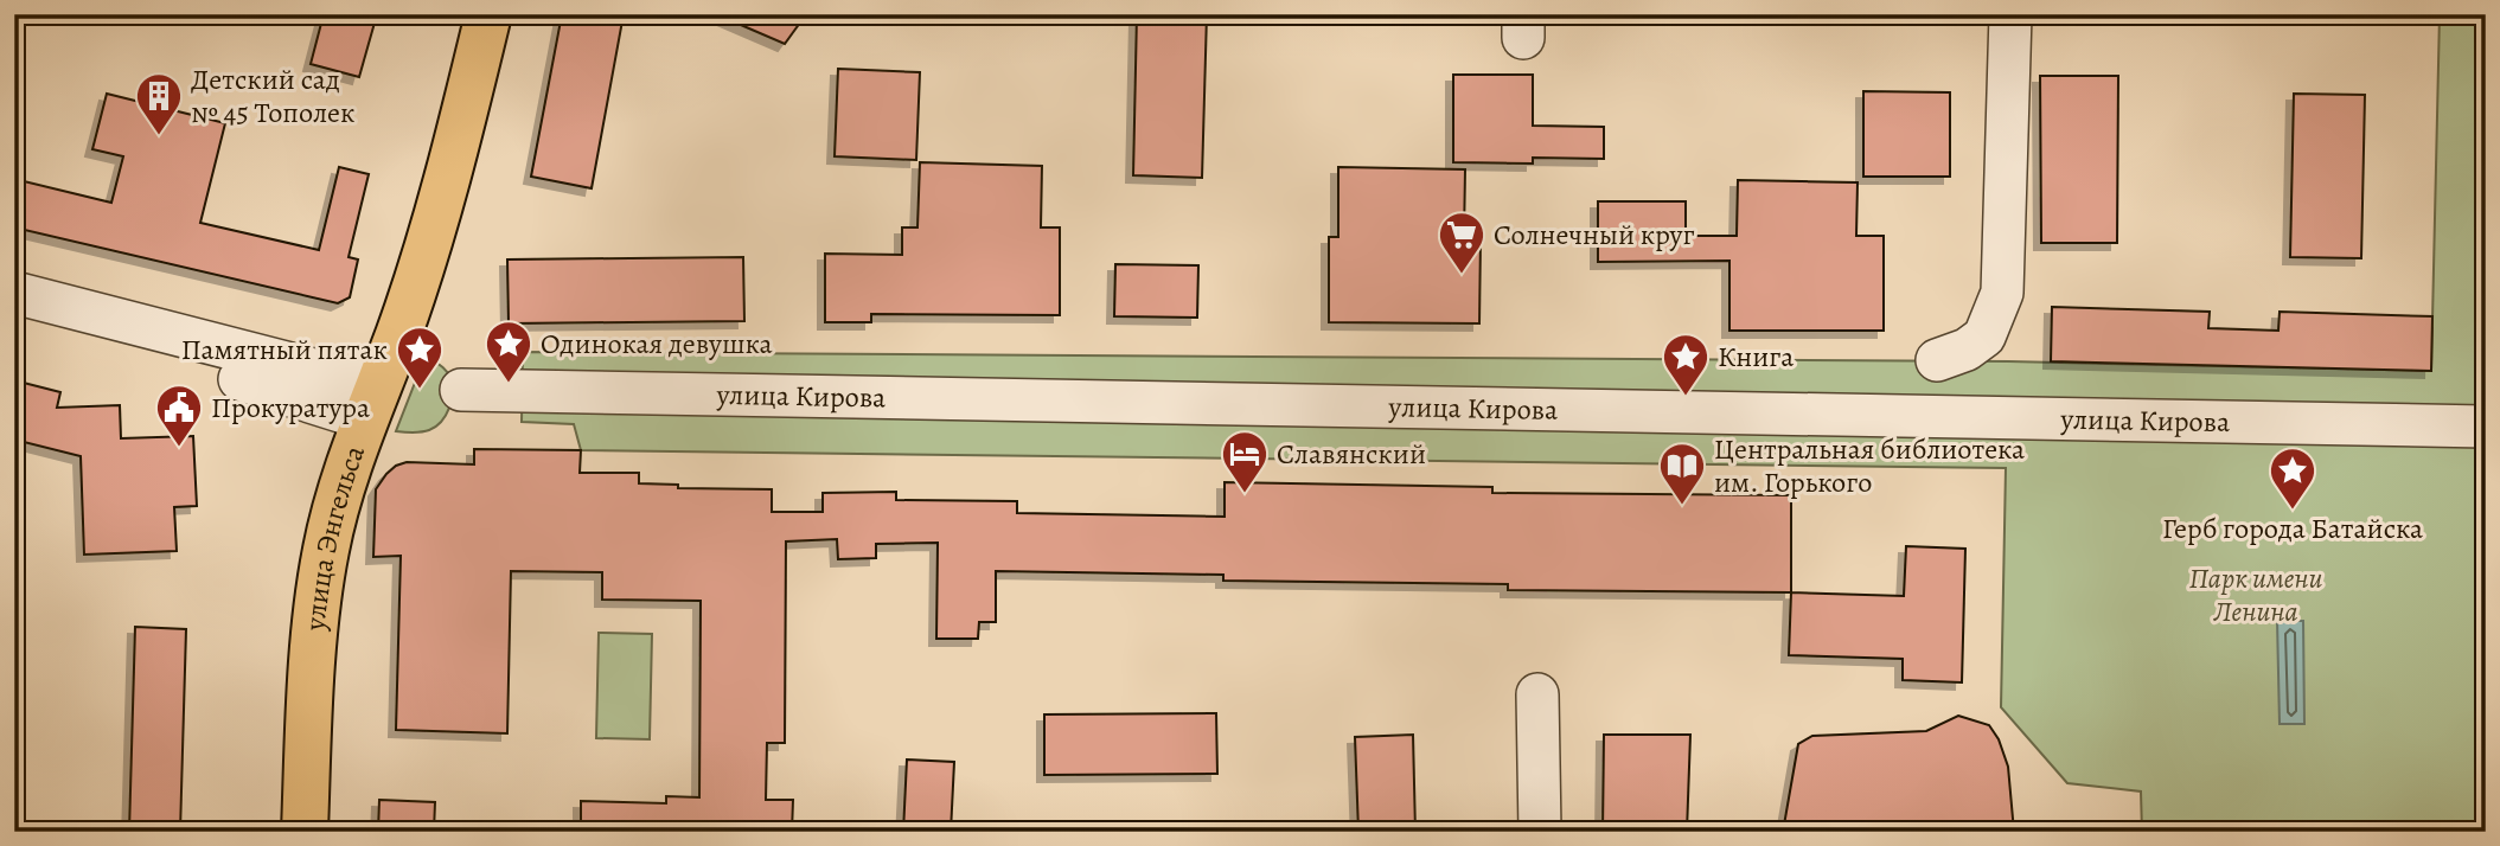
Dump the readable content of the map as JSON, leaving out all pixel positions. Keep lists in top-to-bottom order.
{
  "streets": {
    "main road": ["улица Энгельса"],
    "street": ["улица Кирова"]
  },
  "parks": ["Парк имени Ленина"],
  "places": {
    "building": ["Детский сад № 45 Тополек"],
    "supermarket": ["Солнечный круг"],
    "place": [
      "Одинокая девушка",
      "Памятный пятак",
      "Книга",
      "Герб города Батайска"
    ],
    "public building": ["Прокуратура"],
    "hotel": ["Славянский"],
    "library": ["Центральная библиотека им. Горького"]
  }
}
